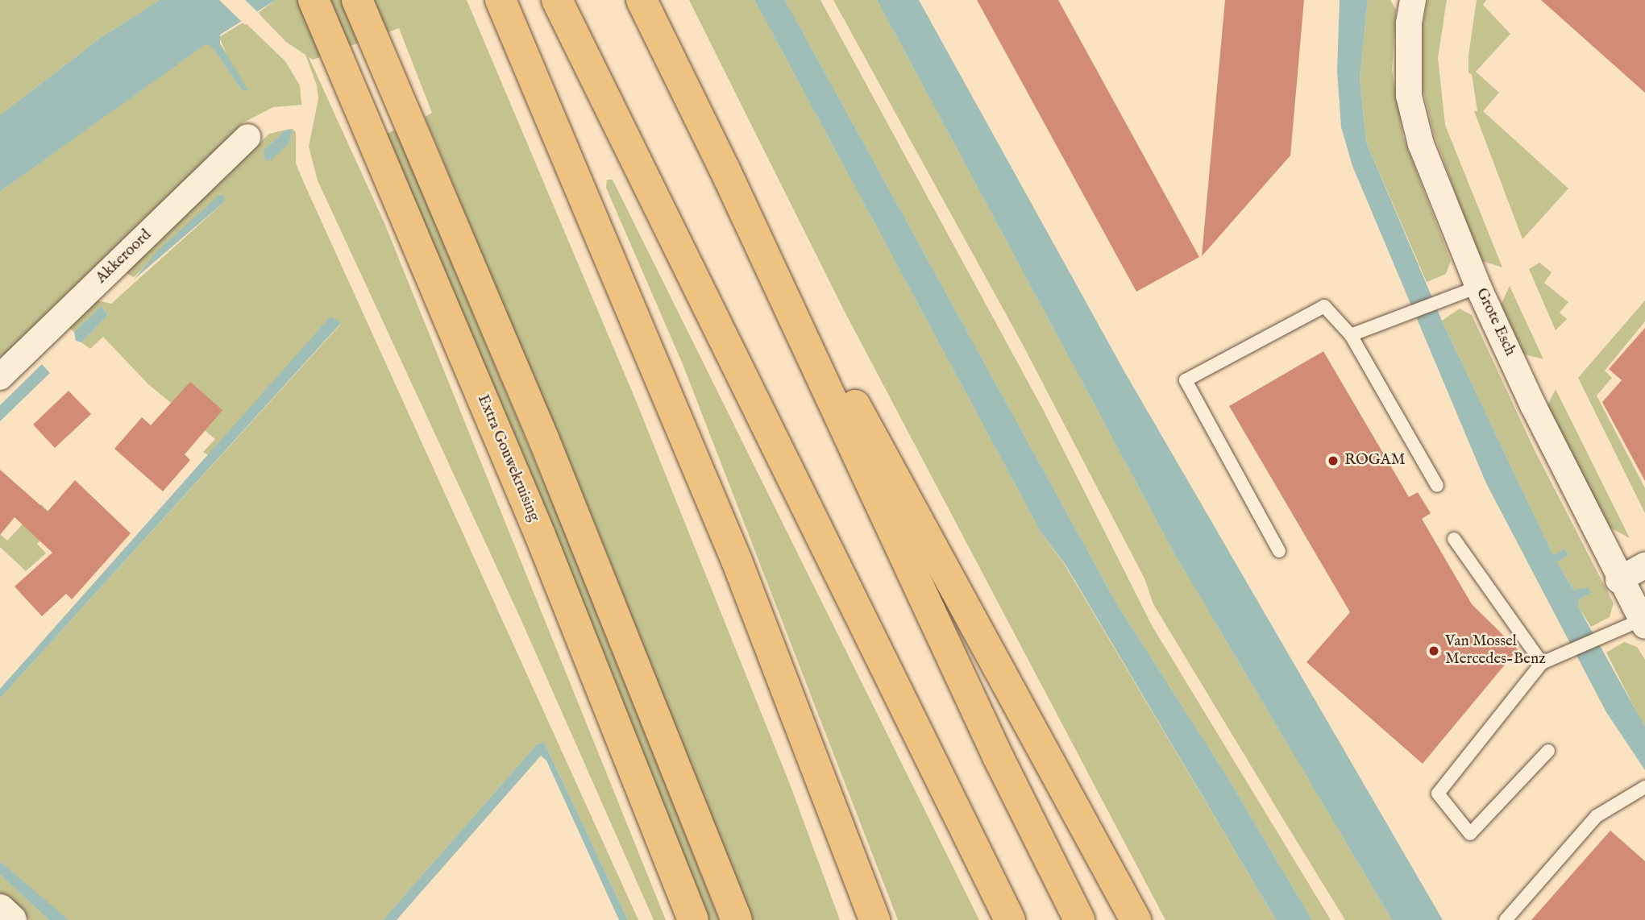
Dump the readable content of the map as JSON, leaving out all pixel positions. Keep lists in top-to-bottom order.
{
  "streets": {
    "main road": ["Extra Gouwekruising"],
    "street": ["Akkeroord", "Grote Esch"]
  },
  "places": ["ROGAM", "Van Mossel Mercedes-Benz"]
}
